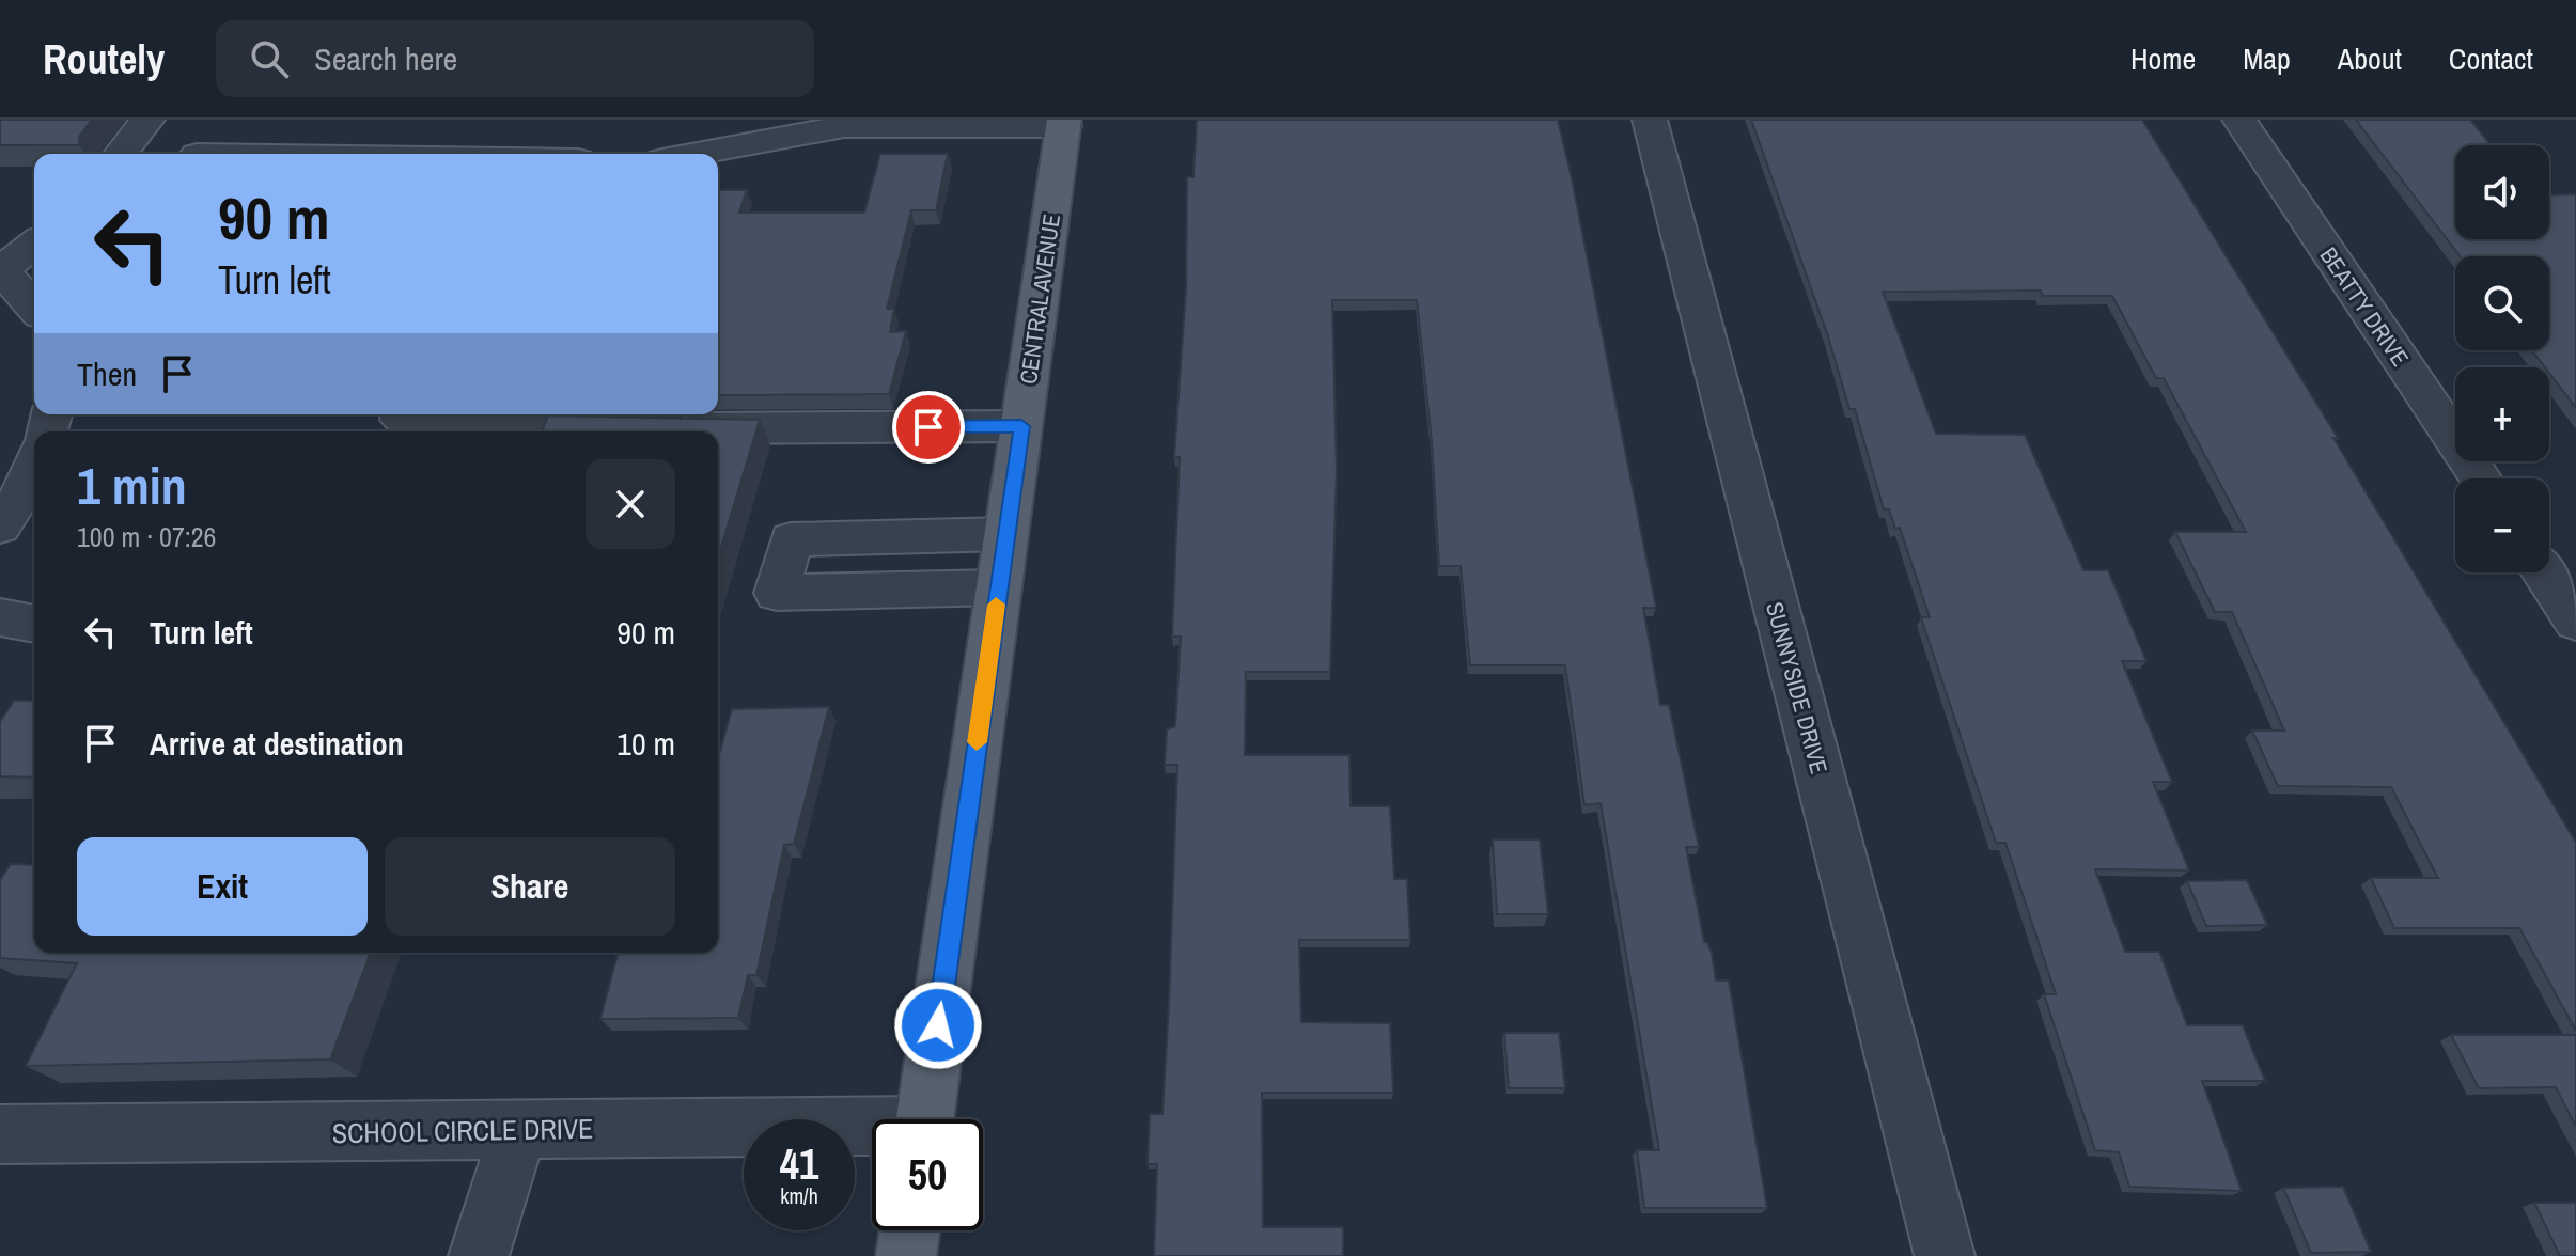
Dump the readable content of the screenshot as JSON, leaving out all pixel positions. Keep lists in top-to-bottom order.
{
  "streets": {
    "main road": ["CENTRAL AVENUE"],
    "street": ["BEATTY DRIVE", "SUNNYSIDE DRIVE", "SCHOOL CIRCLE DRIVE"]
  },
  "page": {
    "header": "Routely",
    "search": "Search here",
    "nav": [
      "Home",
      "Map",
      "About",
      "Contact"
    ],
    "map_buttons": ["+", "−"],
    "turn": ["90 m", "Turn left"],
    "then": "Then",
    "heading": ["1 min", "100 m · 07:26"],
    "list": [
      {
        "name": "Turn left",
        "value": "90 m"
      },
      {
        "name": "Arrive at destination",
        "value": "10 m"
      }
    ],
    "buttons": ["Exit", "Share"],
    "speed": "41 km/h",
    "limit": "50"
  }
}
